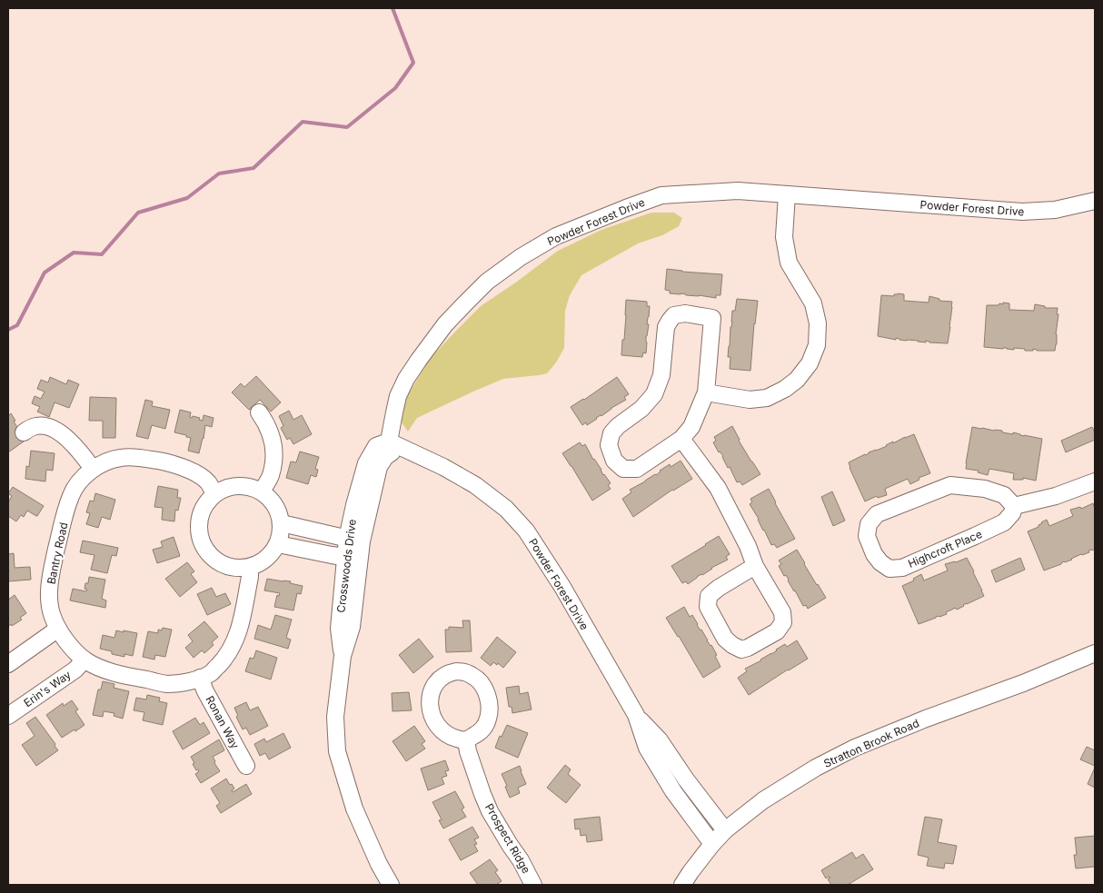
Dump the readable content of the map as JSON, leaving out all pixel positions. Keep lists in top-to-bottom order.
{
  "streets": {
    "street": [
      "Powder Forest Drive",
      "Highcroft Place",
      "Bantry Road",
      "Crosswoods Drive",
      "Erin's Way",
      "Ronan Way",
      "Stratton Brook Road",
      "Prospect Ridge"
    ]
  },
  "crossings": [
    ["Powder Forest Drive", "Crosswoods Drive"],
    ["Powder Forest Drive", "Stratton Brook Road"],
    ["Bantry Road", "Erin's Way"],
    ["Bantry Road", "Ronan Way"]
  ]
}
